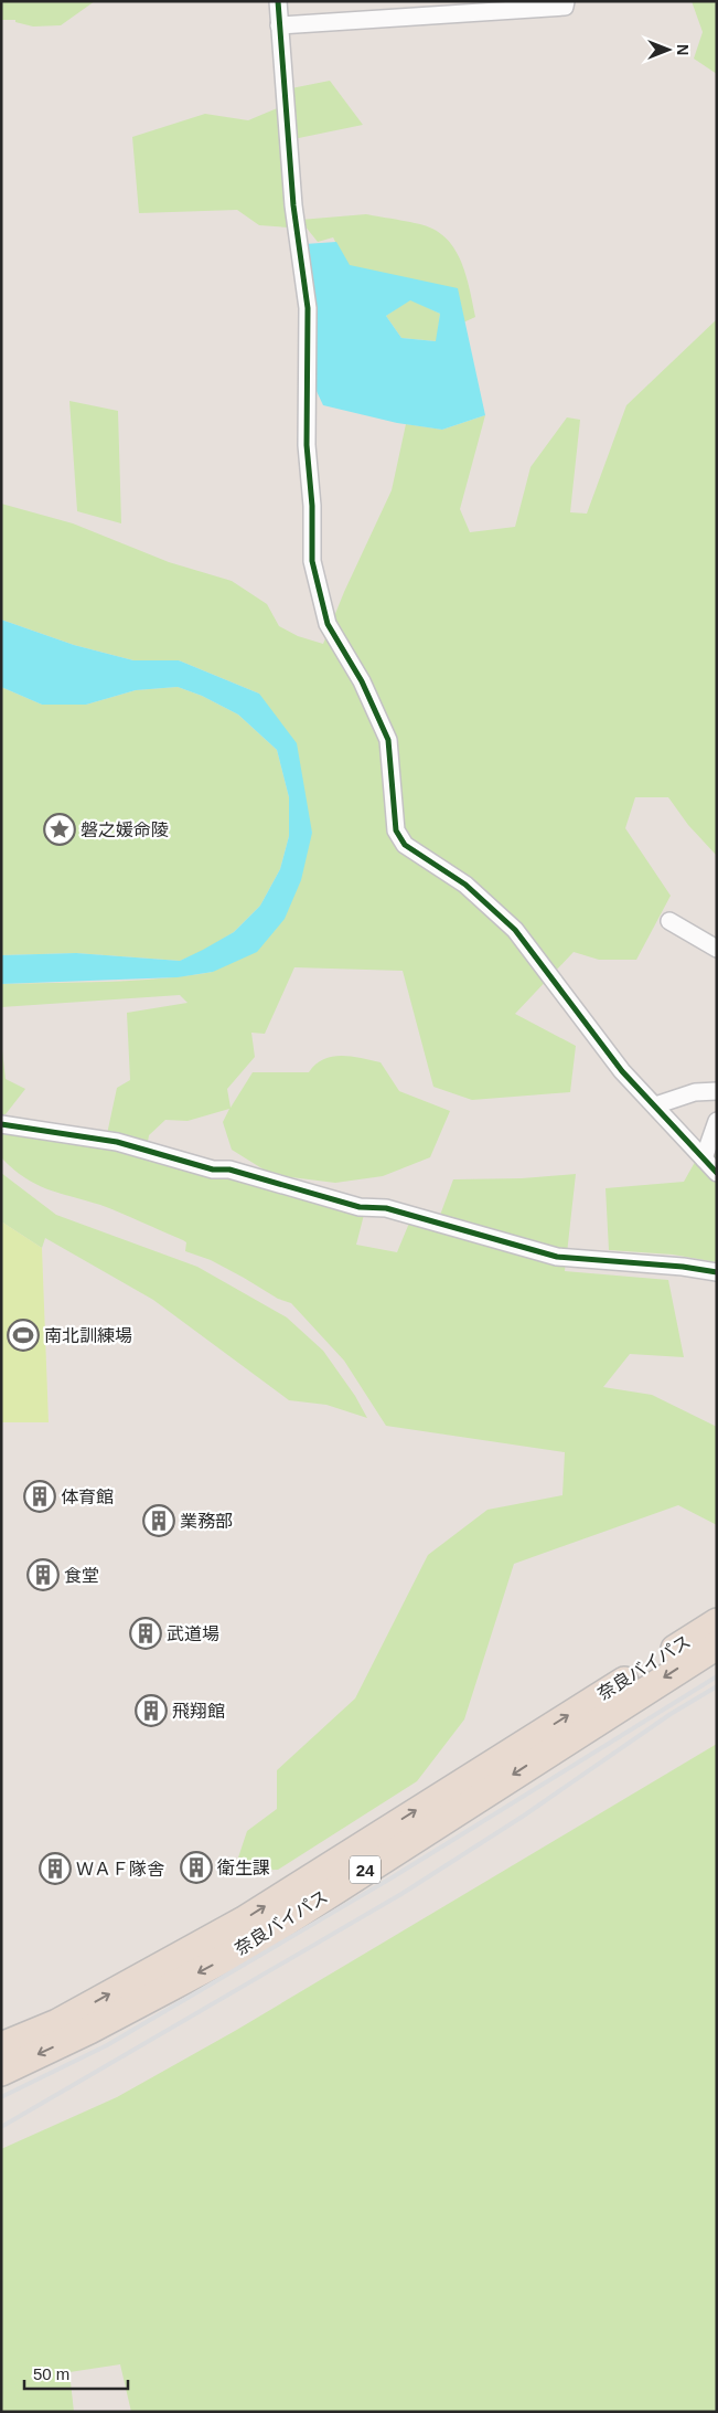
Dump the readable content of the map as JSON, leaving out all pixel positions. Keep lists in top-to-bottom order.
{
  "streets": {
    "highway": ["奈良バイパス", "24"]
  },
  "places": {
    "place": ["磐之媛命陵"],
    "sports": ["南北訓練場"],
    "building": [
      "体育館",
      "業務部",
      "食堂",
      "武道場",
      "飛翔館",
      "衛生課",
      "ＷＡＦ隊舎"
    ]
  },
  "scale_bar": "50 m",
  "north": "right"
}
